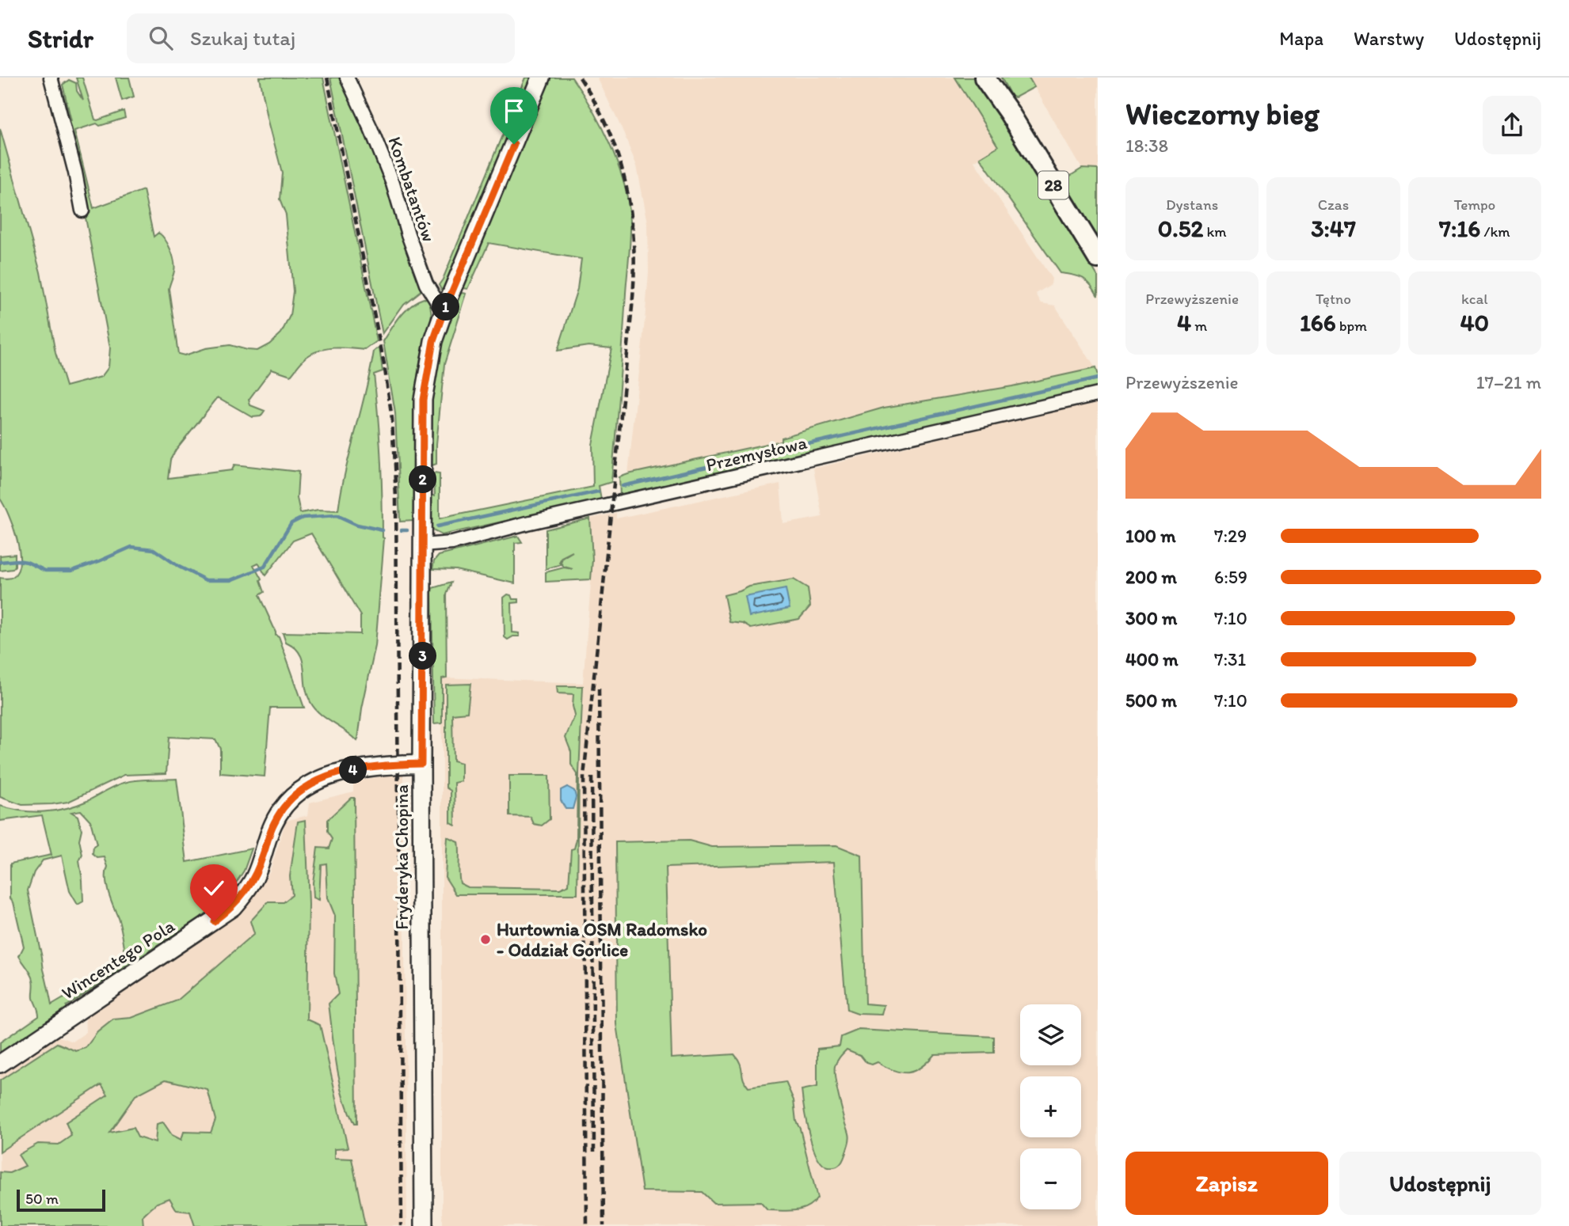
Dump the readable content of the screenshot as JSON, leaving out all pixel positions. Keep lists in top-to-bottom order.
{
  "streets": {
    "main road": ["28"],
    "street": [
      "Kombatantów",
      "Przemysłowa",
      "Fryderyka Chopina",
      "Wincentego Pola"
    ]
  },
  "crossings": [
    ["Kombatantów", "Fryderyka Chopina"],
    ["Przemysłowa", "Fryderyka Chopina"],
    ["Fryderyka Chopina", "Wincentego Pola"]
  ],
  "places": ["Hurtownia OSM Radomsko - Oddział Gorlice"],
  "scale_bar": "50 m",
  "page": {
    "header": "Stridr",
    "search": "Szukaj tutaj",
    "nav": ["Mapa", "Warstwy", "Udostępnij"],
    "heading": ["Wieczorny bieg", "18:38"],
    "stats": [
      ["Dystans", "0.52 km"],
      ["Czas", "3:47"],
      ["Tempo", "7:16 /km"],
      ["Przewyższenie", "4 m"],
      ["Tętno", "166 bpm"],
      ["kcal", "40"]
    ],
    "pins": [
      "1",
      "2",
      "3",
      "4"
    ],
    "chart": ["Przewyższenie", "17–21 m"],
    "list": [
      {
        "name": "100 m",
        "note": "7:29"
      },
      {
        "name": "200 m",
        "note": "6:59"
      },
      {
        "name": "300 m",
        "note": "7:10"
      },
      {
        "name": "400 m",
        "note": "7:31"
      },
      {
        "name": "500 m",
        "note": "7:10"
      }
    ],
    "map_buttons": ["+", "−"],
    "buttons": ["Zapisz", "Udostępnij"],
    "scale": "50 m"
  }
}
